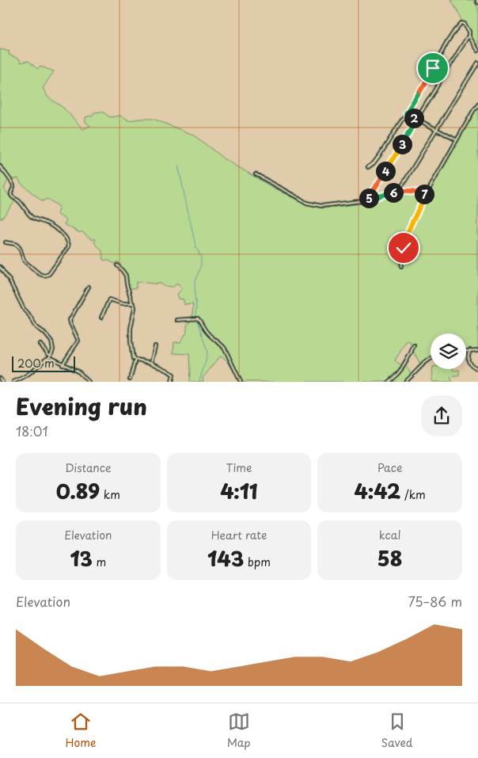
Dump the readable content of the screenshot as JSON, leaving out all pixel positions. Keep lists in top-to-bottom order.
{
  "scale_bar": "200 m",
  "page": {
    "pins": [
      "2",
      "3",
      "4",
      "6",
      "7",
      "5"
    ],
    "scale": "200 m",
    "heading": ["Evening run", "18:01"],
    "stats": [
      ["Distance", "0.89 km"],
      ["Time", "4:11"],
      ["Pace", "4:42 /km"],
      ["Elevation", "13 m"],
      ["Heart rate", "143 bpm"],
      ["kcal", "58"]
    ],
    "chart": ["Elevation", "75–86 m"],
    "tabs": ["Home", "Map", "Saved"]
  }
}
